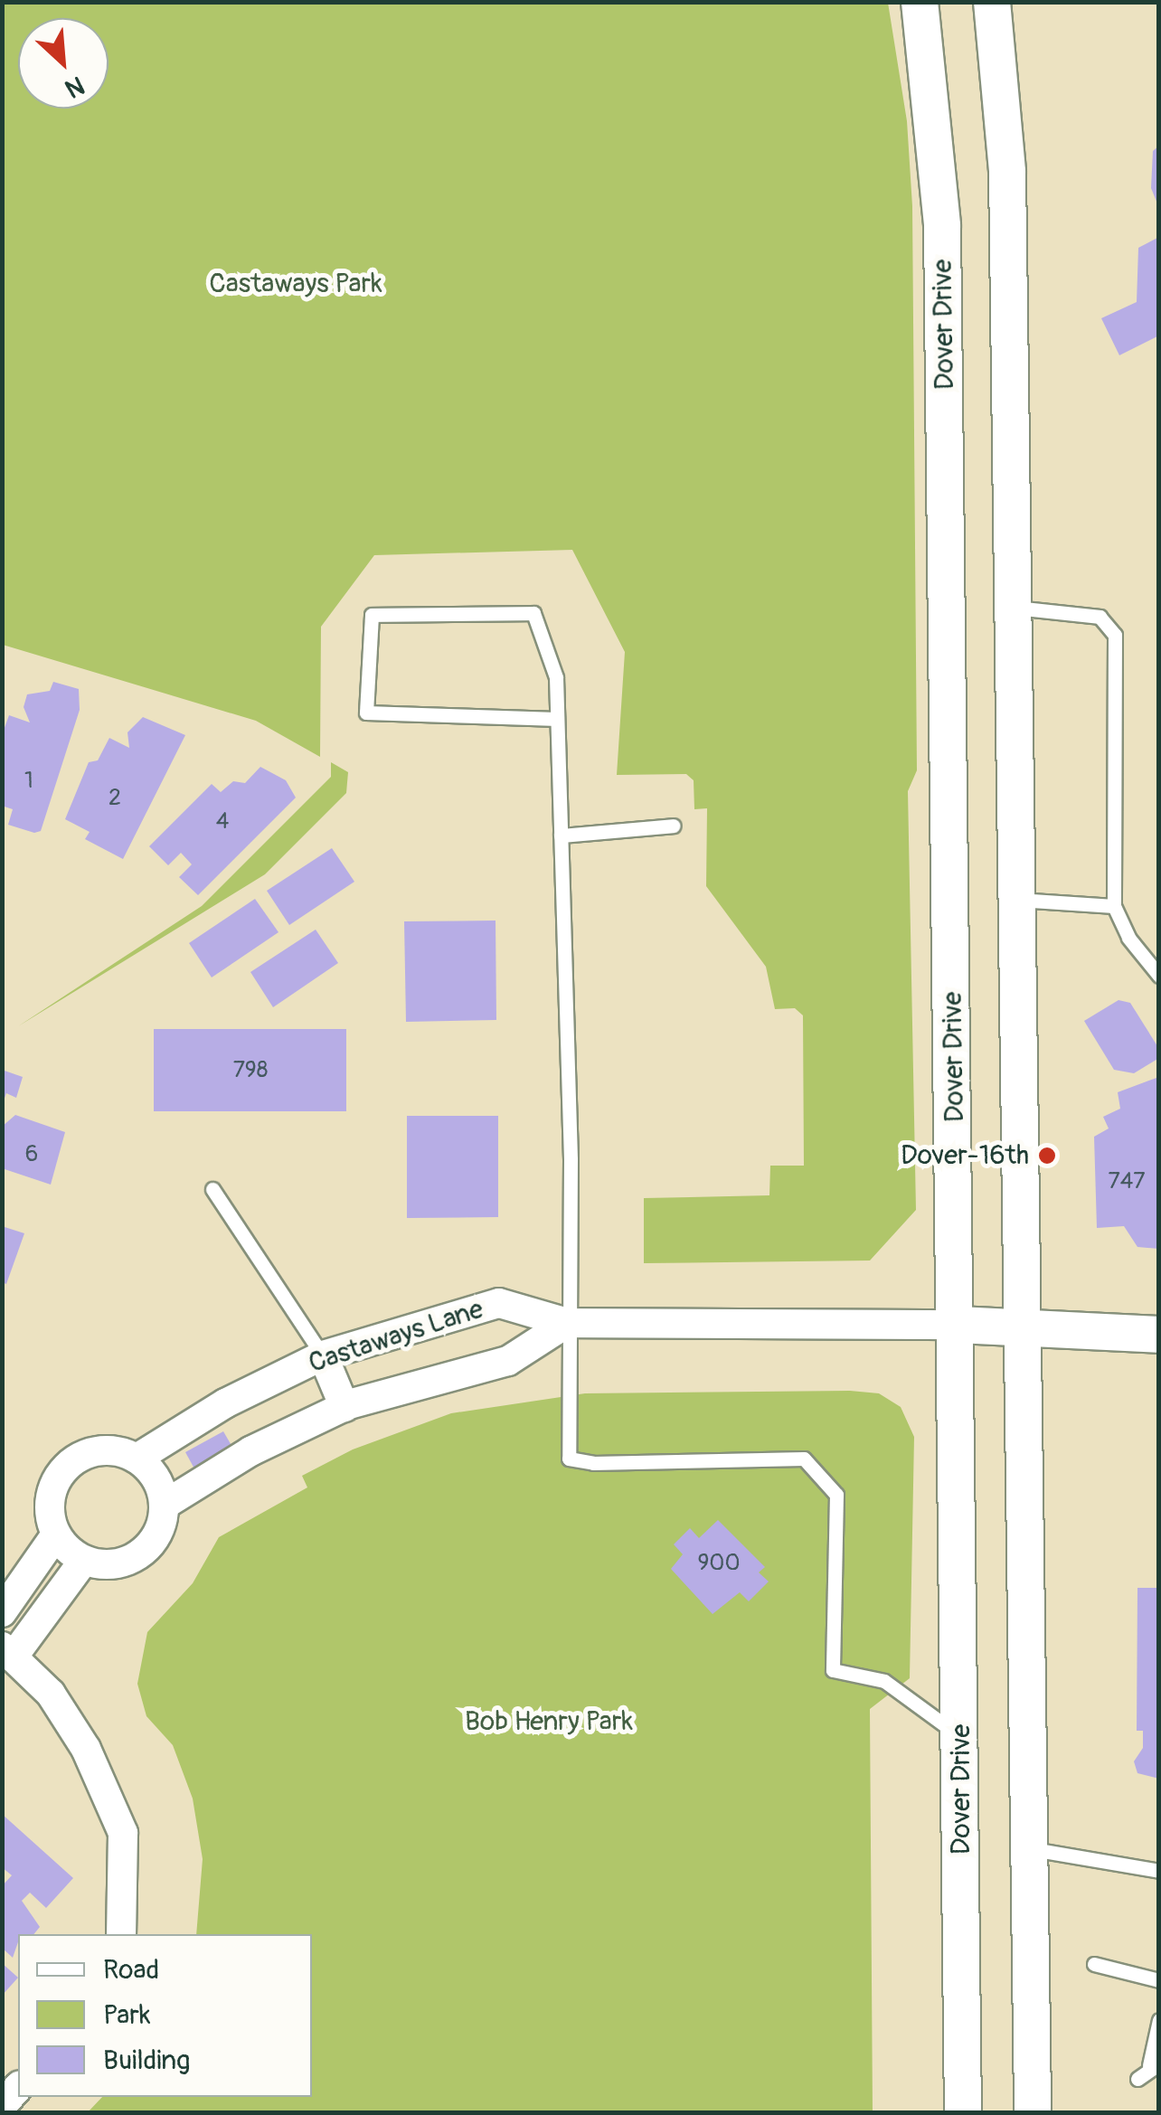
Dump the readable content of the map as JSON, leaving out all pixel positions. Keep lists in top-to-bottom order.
{
  "streets": {
    "street": ["Dover Drive", "Castaways Lane"]
  },
  "crossings": [
    ["Dover Drive", "Castaways Lane"]
  ],
  "parks": ["Castaways Park", "Bob Henry Park"],
  "places": ["Dover-16th"],
  "house_numbers": [
    "1",
    "2",
    "4",
    "798",
    "6",
    "747",
    "900"
  ],
  "legend": ["Road", "Park", "Building"],
  "north": "bottom right"
}
